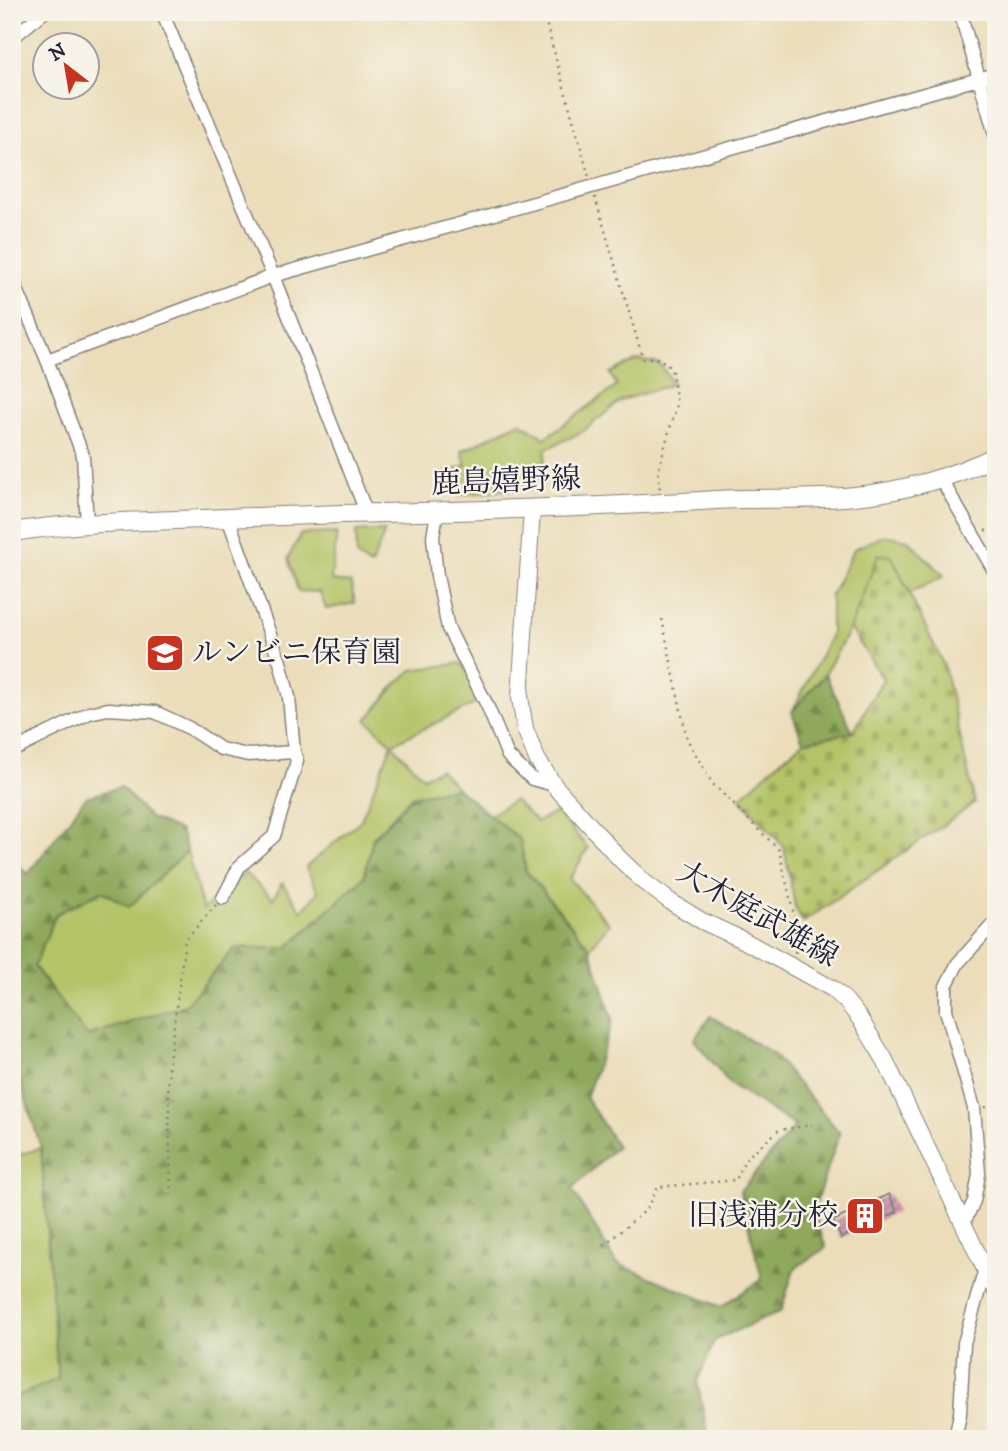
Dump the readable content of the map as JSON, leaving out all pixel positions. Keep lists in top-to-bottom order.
{
  "streets": {
    "main road": ["鹿島嬉野線", "大木庭武雄線"]
  },
  "crossings": [
    ["鹿島嬉野線", "大木庭武雄線"]
  ],
  "places": {
    "school or university": ["ルンビニ保育園"],
    "building": ["旧浅浦分校"]
  },
  "north": "top left"
}
